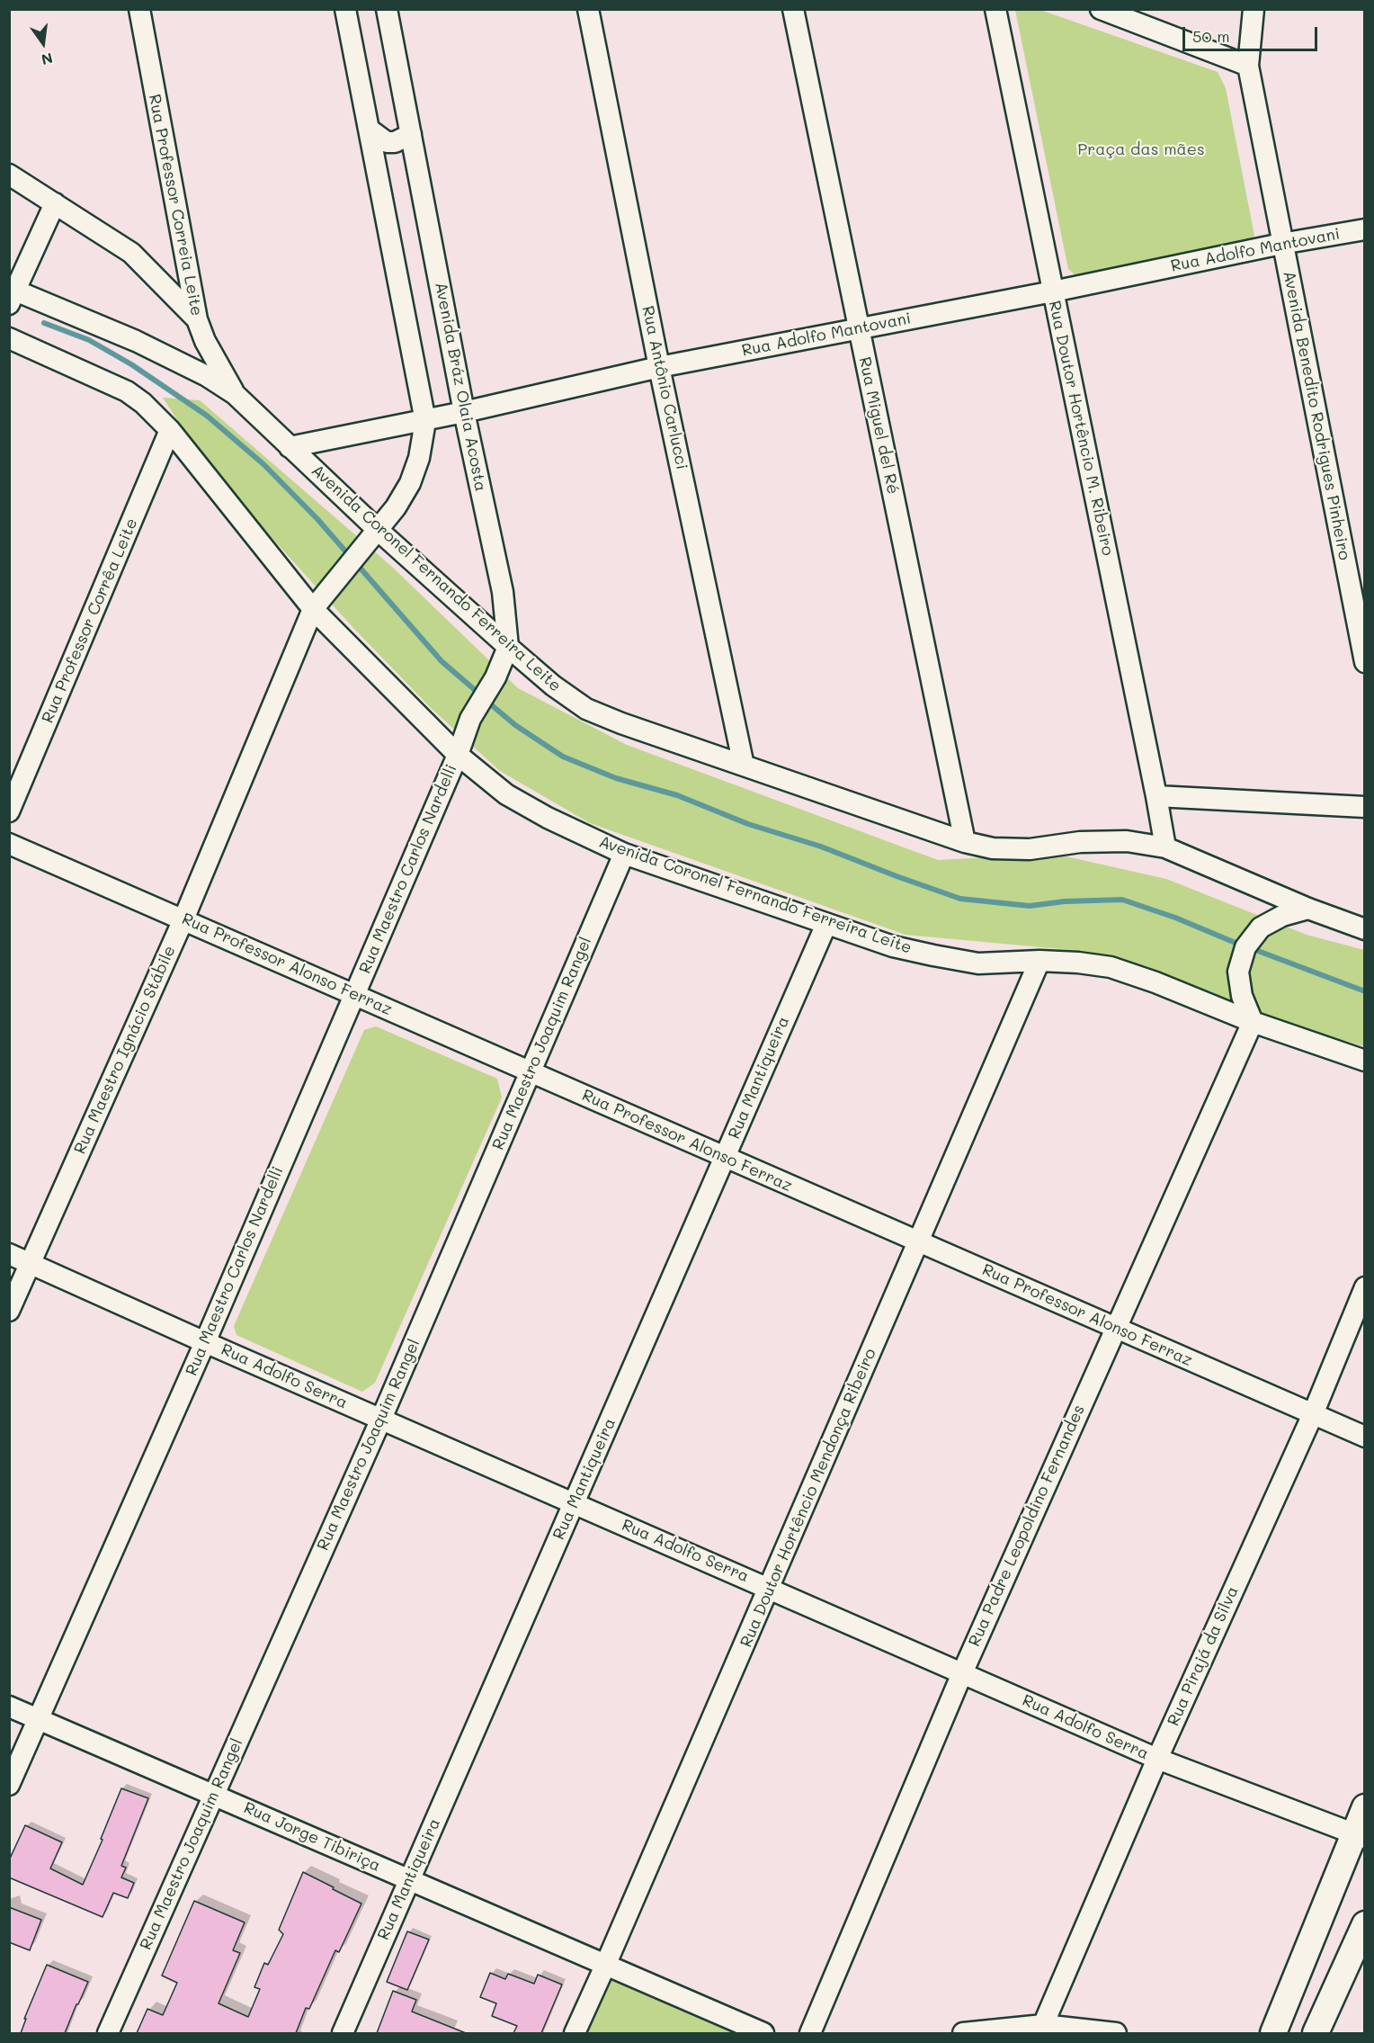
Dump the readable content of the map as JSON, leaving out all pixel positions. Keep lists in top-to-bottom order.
{
  "streets": {
    "street": [
      "Rua Professor Correia Leite",
      "Rua Adolfo Mantovani",
      "Avenida Bráz Olaia Acosta",
      "Rua Antônio Carlucci",
      "Avenida Benedito Rodrigues Pinheiro",
      "Rua Miguel del Ré",
      "Rua Doutor Hortêncio M. Ribeiro",
      "Avenida Coronel Fernando Ferreira Leite",
      "Rua Professor Corrêa Leite",
      "Rua Maestro Carlos Nardelli",
      "Rua Professor Alonso Ferraz",
      "Rua Maestro Joaquim Rangel",
      "Rua Maestro Ignácio Stábile",
      "Rua Mantiqueira",
      "Rua Adolfo Serra",
      "Rua Doutor Hortêncio Mendonça Ribeiro",
      "Rua Padre Leopoldino Fernandes",
      "Rua Pirajá da Silva",
      "Rua Jorge Tibiriça"
    ]
  },
  "crossings": [
    ["Rua Professor Correia Leite", "Avenida Coronel Fernando Ferreira Leite"],
    ["Rua Adolfo Mantovani", "Avenida Bráz Olaia Acosta"],
    ["Rua Adolfo Mantovani", "Rua Antônio Carlucci"],
    ["Rua Adolfo Mantovani", "Avenida Benedito Rodrigues Pinheiro"],
    ["Rua Adolfo Mantovani", "Rua Miguel del Ré"],
    ["Rua Adolfo Mantovani", "Rua Doutor Hortêncio M. Ribeiro"],
    ["Rua Adolfo Mantovani", "Avenida Coronel Fernando Ferreira Leite"],
    ["Avenida Bráz Olaia Acosta", "Avenida Coronel Fernando Ferreira Leite"],
    ["Rua Antônio Carlucci", "Avenida Coronel Fernando Ferreira Leite"],
    ["Rua Miguel del Ré", "Avenida Coronel Fernando Ferreira Leite"],
    ["Rua Doutor Hortêncio M. Ribeiro", "Avenida Coronel Fernando Ferreira Leite"],
    ["Avenida Coronel Fernando Ferreira Leite", "Rua Professor Corrêa Leite"],
    ["Avenida Coronel Fernando Ferreira Leite", "Rua Maestro Carlos Nardelli"],
    ["Avenida Coronel Fernando Ferreira Leite", "Rua Maestro Joaquim Rangel"],
    ["Avenida Coronel Fernando Ferreira Leite", "Rua Maestro Ignácio Stábile"],
    ["Avenida Coronel Fernando Ferreira Leite", "Rua Mantiqueira"],
    ["Avenida Coronel Fernando Ferreira Leite", "Rua Doutor Hortêncio Mendonça Ribeiro"],
    ["Avenida Coronel Fernando Ferreira Leite", "Rua Padre Leopoldino Fernandes"],
    ["Rua Maestro Carlos Nardelli", "Rua Professor Alonso Ferraz"],
    ["Rua Maestro Carlos Nardelli", "Rua Adolfo Serra"],
    ["Rua Maestro Carlos Nardelli", "Rua Jorge Tibiriça"],
    ["Rua Professor Alonso Ferraz", "Rua Maestro Joaquim Rangel"],
    ["Rua Professor Alonso Ferraz", "Rua Maestro Ignácio Stábile"],
    ["Rua Professor Alonso Ferraz", "Rua Mantiqueira"],
    ["Rua Professor Alonso Ferraz", "Rua Doutor Hortêncio Mendonça Ribeiro"],
    ["Rua Professor Alonso Ferraz", "Rua Padre Leopoldino Fernandes"],
    ["Rua Professor Alonso Ferraz", "Rua Pirajá da Silva"],
    ["Rua Maestro Joaquim Rangel", "Rua Adolfo Serra"],
    ["Rua Maestro Joaquim Rangel", "Rua Jorge Tibiriça"],
    ["Rua Maestro Ignácio Stábile", "Rua Adolfo Serra"],
    ["Rua Mantiqueira", "Rua Adolfo Serra"],
    ["Rua Mantiqueira", "Rua Jorge Tibiriça"],
    ["Rua Adolfo Serra", "Rua Doutor Hortêncio Mendonça Ribeiro"],
    ["Rua Adolfo Serra", "Rua Padre Leopoldino Fernandes"],
    ["Rua Adolfo Serra", "Rua Pirajá da Silva"],
    ["Rua Doutor Hortêncio Mendonça Ribeiro", "Rua Jorge Tibiriça"]
  ],
  "parks": ["Praça das mães"],
  "scale_bar": "50 m",
  "north": "bottom"
}
